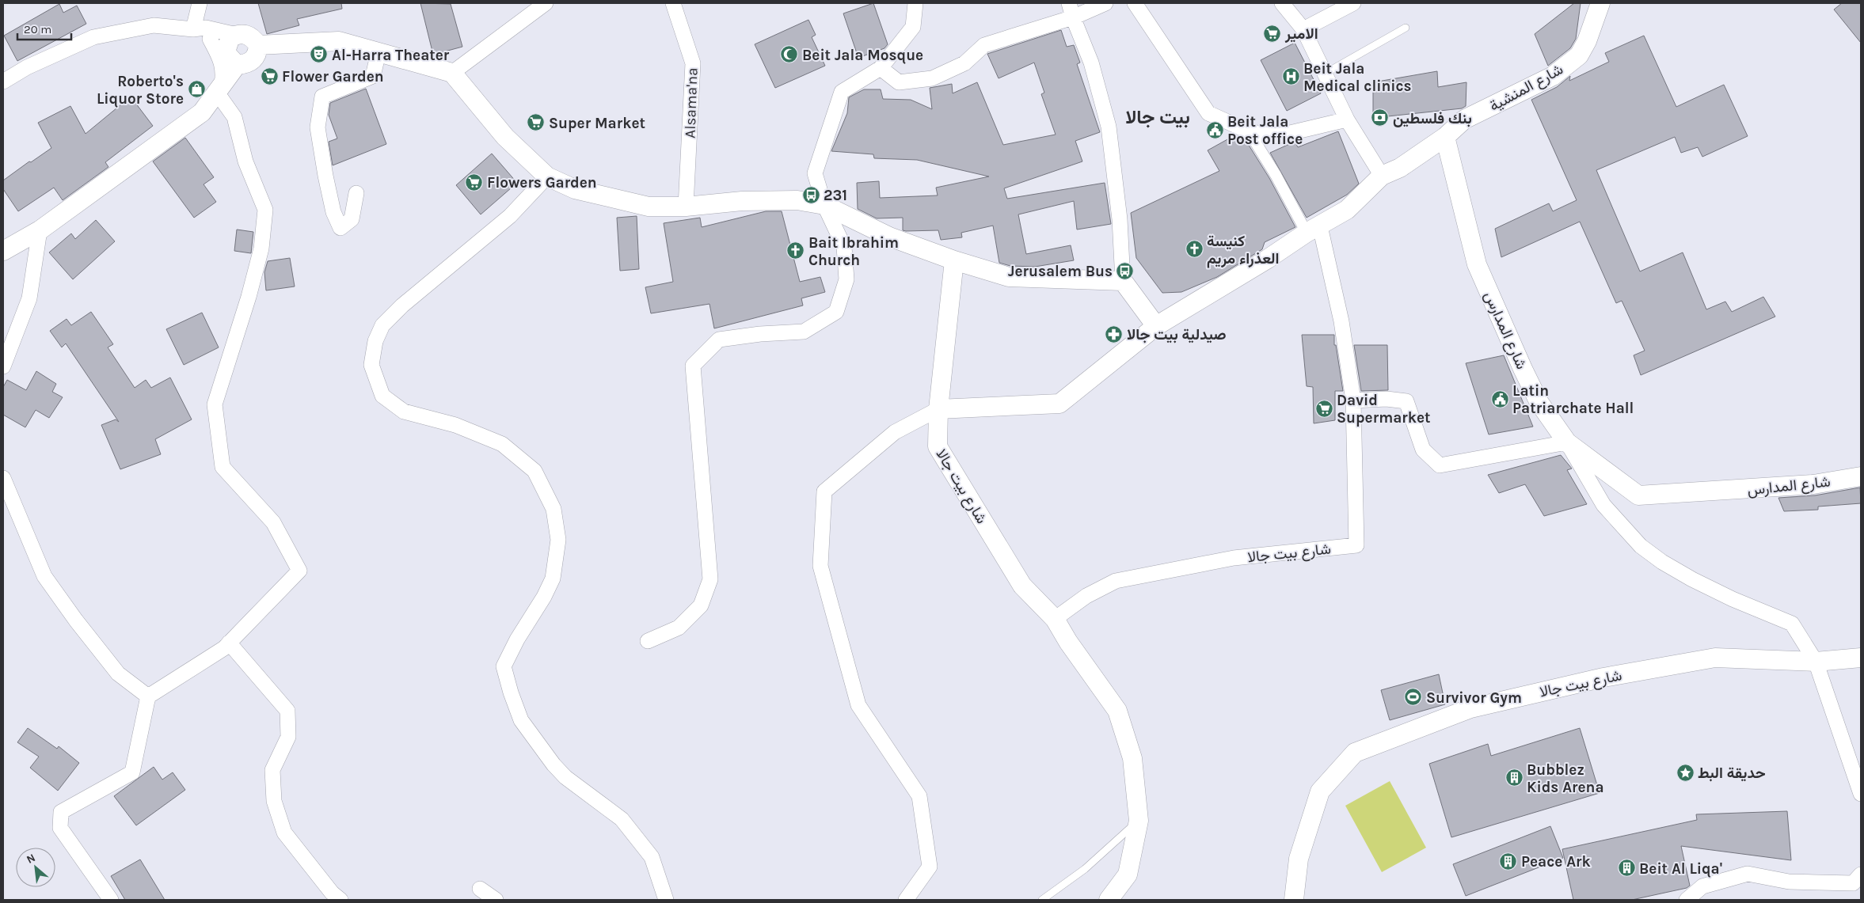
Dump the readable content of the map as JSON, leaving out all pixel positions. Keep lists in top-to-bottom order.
{
  "streets": {
    "street": [
      "شارع المنشية",
      "Alsama'na",
      "شارع المدارس",
      "شارع بيت جالا"
    ]
  },
  "crossings": [
    ["شارع المنشية", "شارع المدارس"]
  ],
  "districts": ["بيت جالا"],
  "places": {
    "supermarket": [
      "الامير",
      "Flower Garden",
      "Super Market",
      "Flowers Garden",
      "David Supermarket"
    ],
    "theatre": ["Al-Harra Theater"],
    "mosque": ["Beit Jala Mosque"],
    "hospital": ["Beit Jala Medical clinics"],
    "shop": ["Roberto's Liquor Store"],
    "bank": ["بنك فلسطين"],
    "public building": ["Beit Jala Post office", "Latin Patriarchate Hall"],
    "bus stop": ["231", "Jerusalem Bus"],
    "church": ["كنيسة العذراء مريم", "Bait Ibrahim Church"],
    "pharmacy": ["صيدلية بيت جالا"],
    "sports": ["Survivor Gym"],
    "place": ["حديقة البط"],
    "building": ["Bubblez Kids Arena", "Peace Ark", "Beit Al Liqa'"]
  },
  "scale_bar": "20 m",
  "north": "top left"
}
